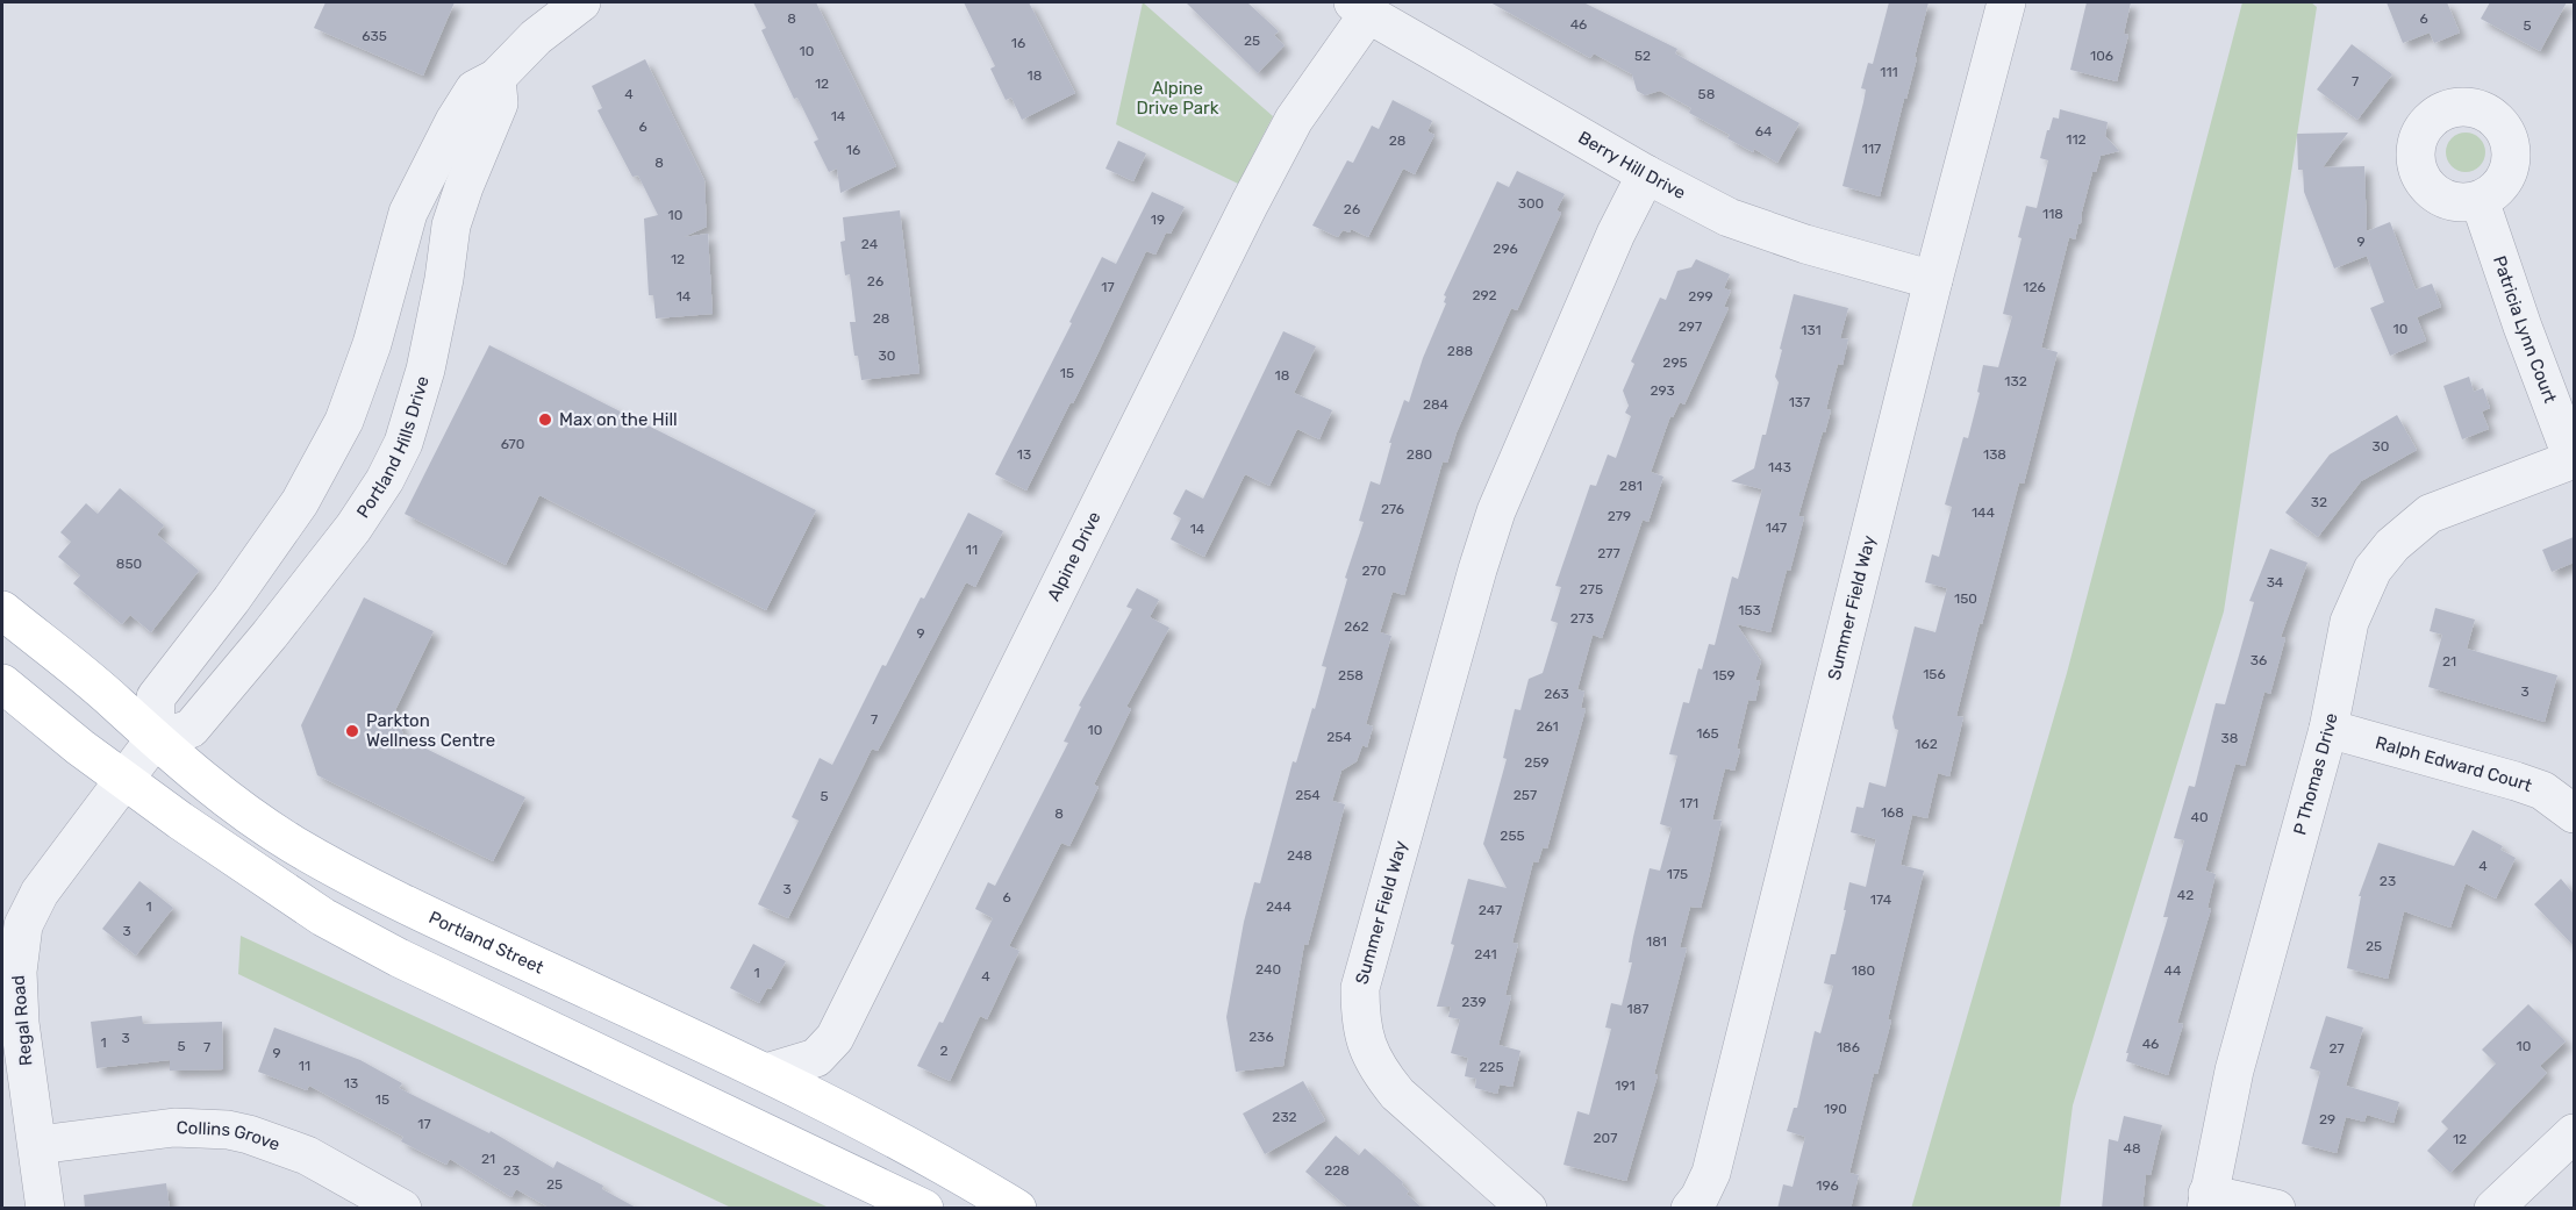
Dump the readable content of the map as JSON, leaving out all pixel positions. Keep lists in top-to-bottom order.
{
  "streets": {
    "main road": ["Portland Street"],
    "street": [
      "Berry Hill Drive",
      "Patricia Lynn Court",
      "Portland Hills Drive",
      "Alpine Drive",
      "Summer Field Way",
      "Ralph Edward Court",
      "P Thomas Drive",
      "Regal Road",
      "Collins Grove"
    ]
  },
  "crossings": [
    ["Berry Hill Drive", "Alpine Drive"],
    ["Berry Hill Drive", "Summer Field Way"],
    ["Patricia Lynn Court", "P Thomas Drive"],
    ["Portland Hills Drive", "Portland Street"],
    ["Alpine Drive", "Portland Street"],
    ["Ralph Edward Court", "P Thomas Drive"],
    ["Regal Road", "Collins Grove"]
  ],
  "parks": ["Alpine Drive Park"],
  "places": ["Max on the Hill", "Parkton Wellness Centre"],
  "house_numbers": [
    "8",
    "6",
    "46",
    "5",
    "635",
    "25",
    "16",
    "10",
    "52",
    "106",
    "111",
    "18",
    "7",
    "12",
    "4",
    "58",
    "14",
    "6",
    "64",
    "112",
    "28",
    "117",
    "16",
    "8",
    "300",
    "26",
    "118",
    "10",
    "19",
    "9",
    "24",
    "296",
    "12",
    "26",
    "17",
    "126",
    "292",
    "14",
    "299",
    "28",
    "297",
    "10",
    "131",
    "288",
    "30",
    "295",
    "15",
    "18",
    "132",
    "293",
    "137",
    "284",
    "670",
    "30",
    "13",
    "280",
    "138",
    "143",
    "281",
    "32",
    "276",
    "144",
    "279",
    "147",
    "14",
    "11",
    "277",
    "850",
    "270",
    "34",
    "275",
    "150",
    "153",
    "273",
    "262",
    "9",
    "36",
    "21",
    "156",
    "258",
    "159",
    "3",
    "263",
    "7",
    "261",
    "10",
    "165",
    "254",
    "38",
    "162",
    "259",
    "254",
    "257",
    "5",
    "171",
    "168",
    "8",
    "40",
    "255",
    "248",
    "4",
    "175",
    "23",
    "3",
    "42",
    "6",
    "174",
    "1",
    "244",
    "247",
    "3",
    "181",
    "25",
    "241",
    "240",
    "180",
    "44",
    "1",
    "4",
    "239",
    "187",
    "236",
    "3",
    "1",
    "46",
    "5",
    "10",
    "7",
    "186",
    "27",
    "2",
    "9",
    "11",
    "225",
    "13",
    "191",
    "15",
    "190",
    "232",
    "29",
    "17",
    "207",
    "12",
    "48",
    "21",
    "23",
    "228",
    "25",
    "196"
  ]
}
